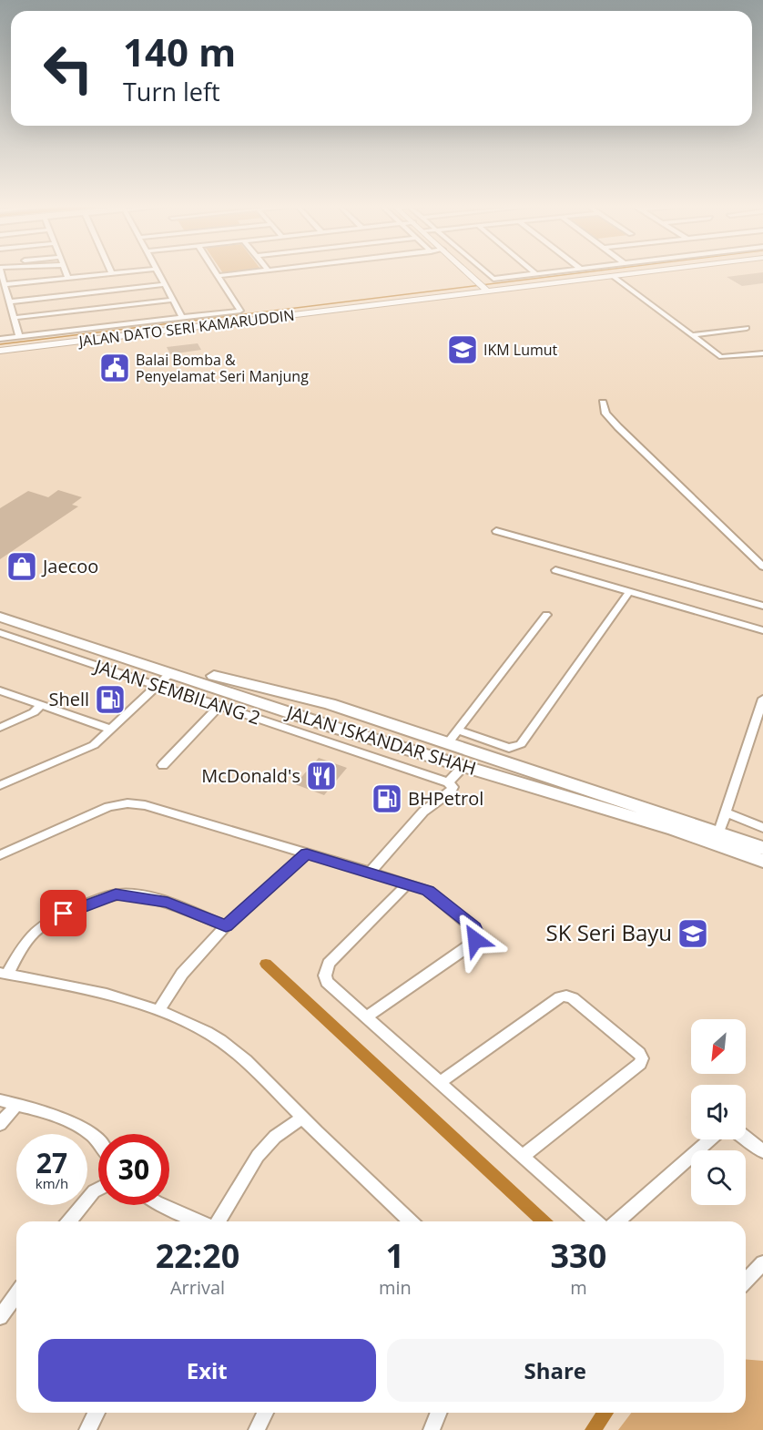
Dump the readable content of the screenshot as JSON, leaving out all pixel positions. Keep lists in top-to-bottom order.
{
  "streets": {
    "main road": ["JALAN ISKANDAR SHAH"],
    "street": ["JALAN DATO SERI KAMARUDDIN", "JALAN SEMBILANG 2"]
  },
  "places": {
    "school or university": ["IKM Lumut", "SK Seri Bayu"],
    "public building": ["Balai Bomba & Penyelamat Seri Manjung"],
    "shop": ["Jaecoo"],
    "fuel station": ["Shell", "BHPetrol"],
    "restaurant": ["McDonald's"]
  },
  "north": "bottom left",
  "page": {
    "turn": ["140 m", "Turn left"],
    "speed": "27 km/h",
    "limit": "30",
    "eta": [
      "22:20",
      "Arrival",
      "1",
      "min",
      "330",
      "m"
    ],
    "buttons": ["Exit", "Share"]
  }
}
